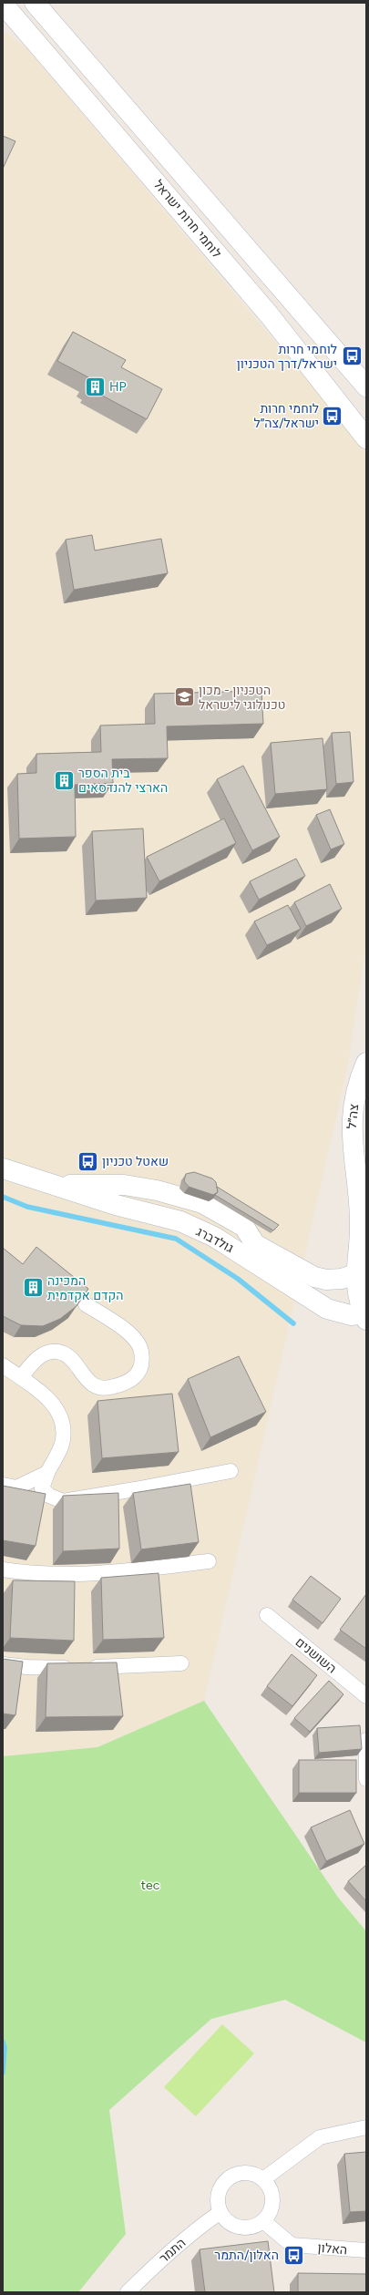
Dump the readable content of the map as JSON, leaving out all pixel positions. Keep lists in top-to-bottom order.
{
  "streets": {
    "main road": ["לוחמי חרות ישראל", "צה״ל", "גולדברג"],
    "street": ["השושנים", "האלון", "התמר"]
  },
  "crossings": [
    ["האלון", "התמר"]
  ],
  "parks": ["tec"],
  "places": {
    "bus stop": [
      "לוחמי חרות ישראל/דרך הטכניון",
      "לוחמי חרות ישראל/צה״ל",
      "שאטל טכניון",
      "האלון/התמר"
    ],
    "building": ["HP", "בית הספר הארצי להנדסאים", "המכינה הקדם אקדמית"],
    "school or university": ["הטכניון - מכון טכנולוגי לישראל"]
  }
}
